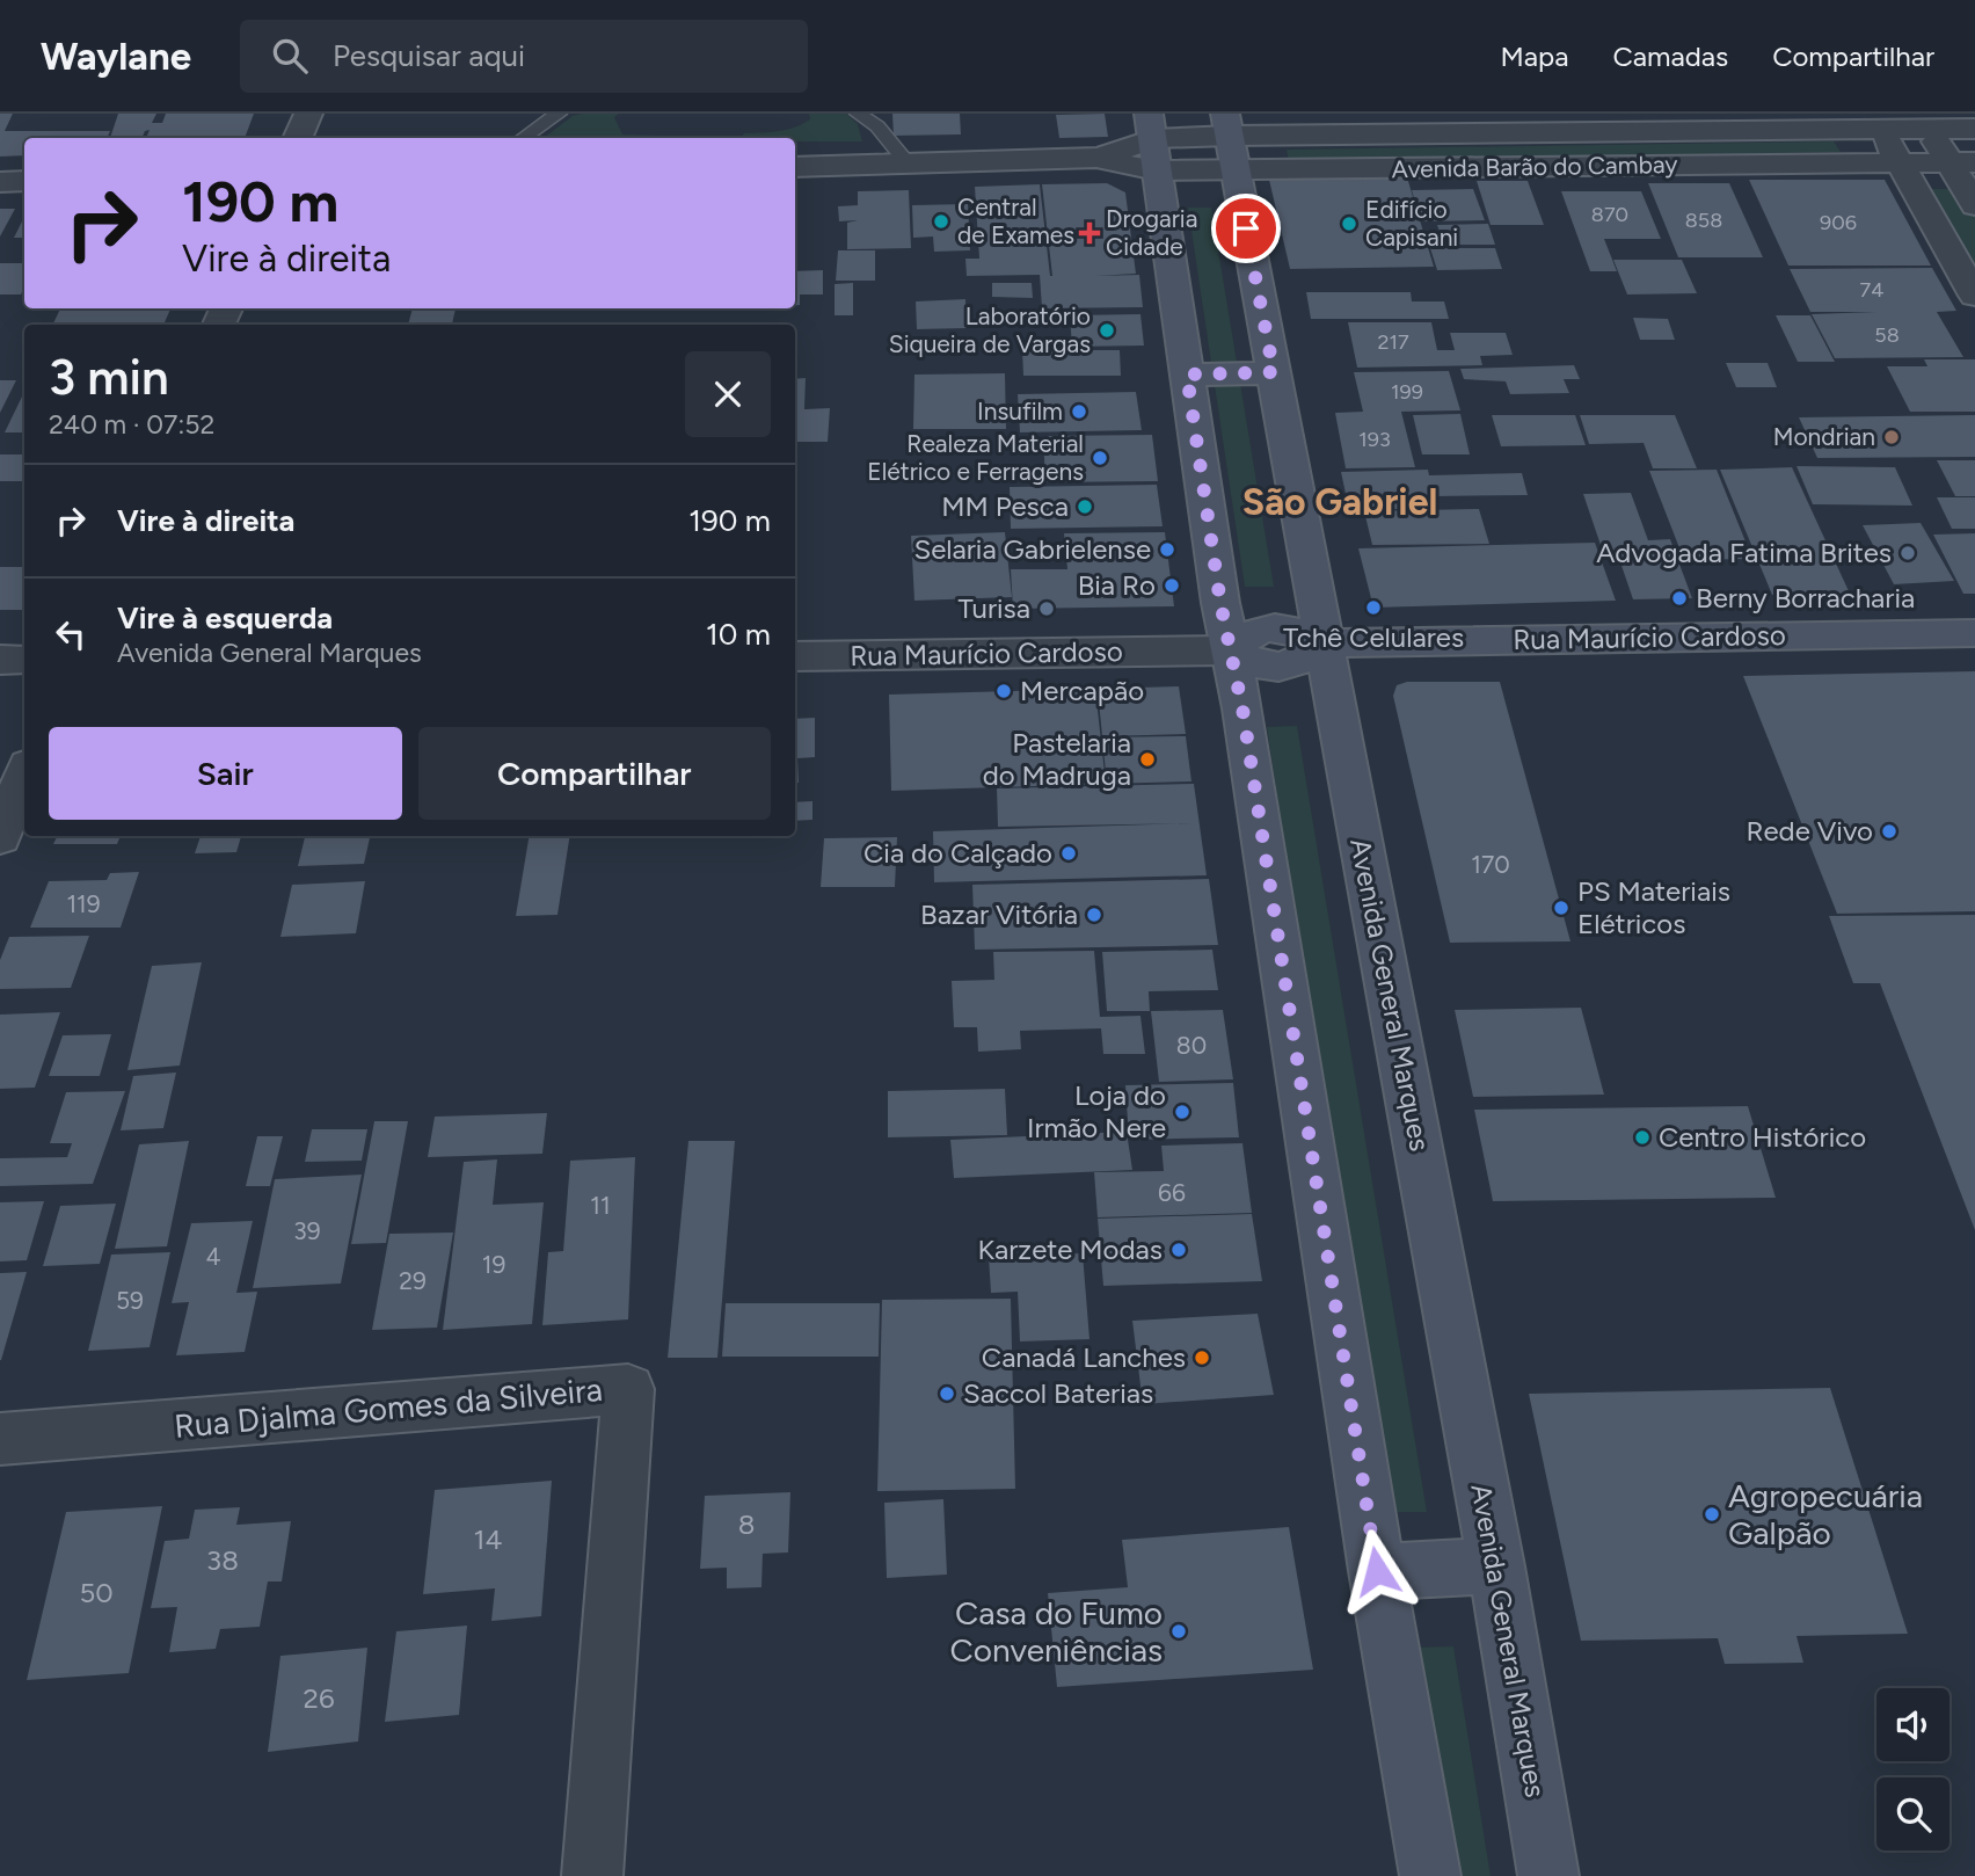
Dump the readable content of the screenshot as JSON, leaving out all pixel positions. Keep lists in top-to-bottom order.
{
  "streets": {
    "main road": ["Rua Maurício Cardoso", "Avenida General Marques"],
    "street": ["Avenida Barão do Cambay", "Rua Djalma Gomes da Silveira"]
  },
  "crossings": [
    ["Avenida Barão do Cambay", "Avenida General Marques"],
    ["Rua Maurício Cardoso", "Avenida General Marques"]
  ],
  "districts": ["São Gabriel"],
  "places": {
    "other": [
      "Central de Exames",
      "Edifício Capisani",
      "Laboratório Siqueira de Vargas",
      "Insufilm",
      "Mondrian",
      "Realeza Material Elétrico e Ferragens",
      "MM Pesca",
      "Selaria Gabrielense",
      "Advogada Fatima Brites",
      "Bia Ro",
      "Berny Borracharia",
      "Tchê Celulares",
      "Turisa",
      "Mercapão",
      "Pastelaria do Madruga",
      "Rede Vivo",
      "Cia do Calçado",
      "PS Materiais Elétricos",
      "Bazar Vitória",
      "Loja do Irmão Nere",
      "Centro Histórico",
      "Karzete Modas",
      "Canadá Lanches",
      "Saccol Baterias",
      "Agropecuária Galpão",
      "Casa do Fumo Conveniências"
    ],
    "health": ["Drogaria Cidade"]
  },
  "house_numbers": [
    "870",
    "858",
    "906",
    "74",
    "58",
    "217",
    "199",
    "193",
    "170",
    "119",
    "80",
    "66",
    "11",
    "39",
    "4",
    "19",
    "29",
    "59",
    "8",
    "14",
    "38",
    "50",
    "26"
  ],
  "page": {
    "header": "Waylane",
    "search": "Pesquisar aqui",
    "nav": ["Mapa", "Camadas", "Compartilhar"],
    "turn": ["190 m", "Vire à direita"],
    "heading": ["3 min", "240 m · 07:52"],
    "list": [
      {
        "name": "Vire à direita",
        "value": "190 m"
      },
      {
        "name": "Vire à esquerda",
        "note": "Avenida General Marques",
        "value": "10 m"
      }
    ],
    "buttons": ["Sair", "Compartilhar"]
  }
}
